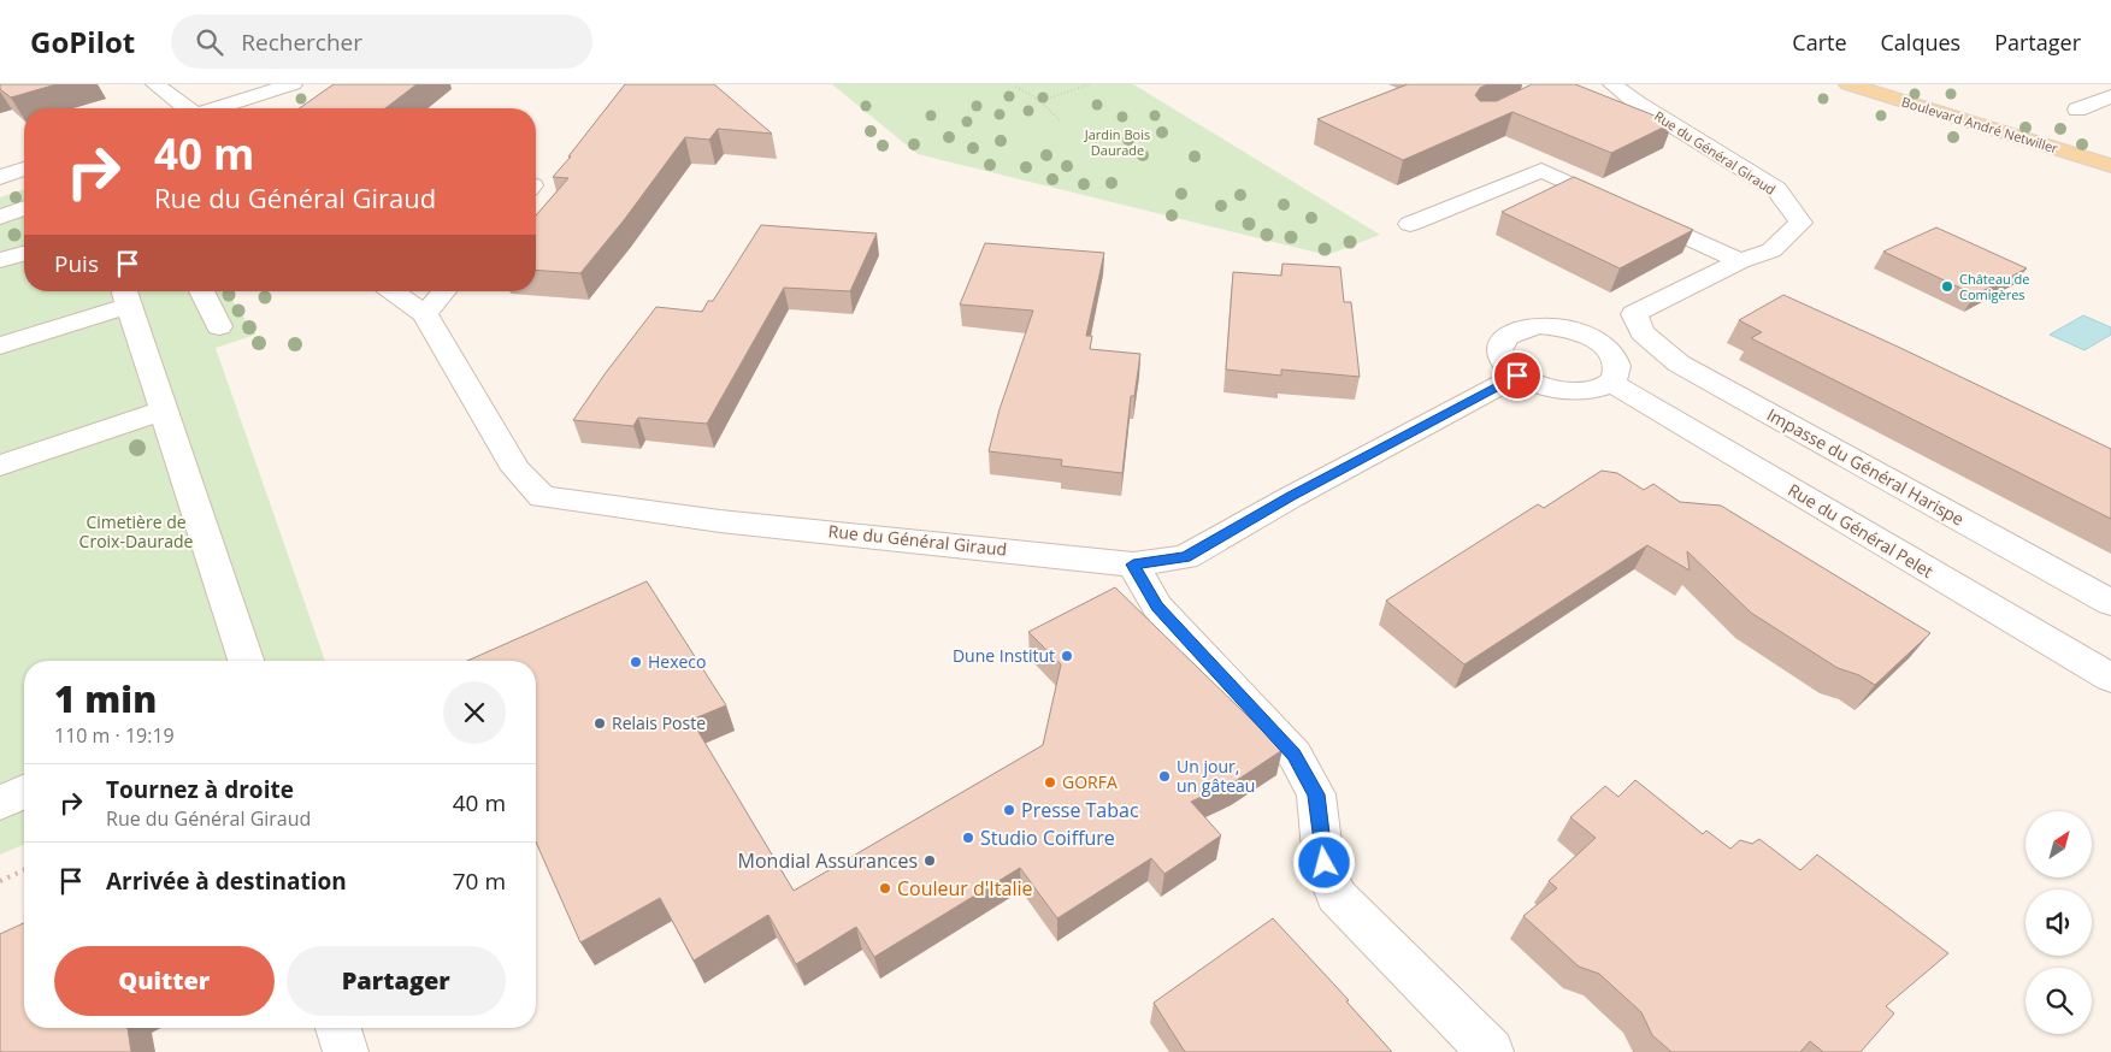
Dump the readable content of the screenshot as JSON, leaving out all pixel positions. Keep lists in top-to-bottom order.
{
  "streets": {
    "main road": ["Boulevard André Netwiller"],
    "street": ["Rue du Général Giraud", "Impasse du Général Harispe", "Rue du Général Pelet"]
  },
  "crossings": [
    ["Rue du Général Giraud", "Impasse du Général Harispe"]
  ],
  "parks": ["Jardin Bois Daurade", "Cimetière de Croix-Daurade"],
  "places": [
    "Château de Comigères",
    "Dune Institut",
    "Hexeco",
    "Relais Poste",
    "Un jour, un gâteau",
    "GORFA",
    "Presse Tabac",
    "Studio Coiffure",
    "Mondial Assurances",
    "Couleur d'Italie"
  ],
  "north": "top right",
  "page": {
    "header": "GoPilot",
    "search": "Rechercher",
    "nav": ["Carte", "Calques", "Partager"],
    "turn": ["40 m", "Rue du Général Giraud"],
    "then": "Puis",
    "heading": ["1 min", "110 m · 19:19"],
    "list": [
      {
        "name": "Tournez à droite",
        "note": "Rue du Général Giraud",
        "value": "40 m"
      },
      {
        "name": "Arrivée à destination",
        "value": "70 m"
      }
    ],
    "buttons": ["Quitter", "Partager"]
  }
}
